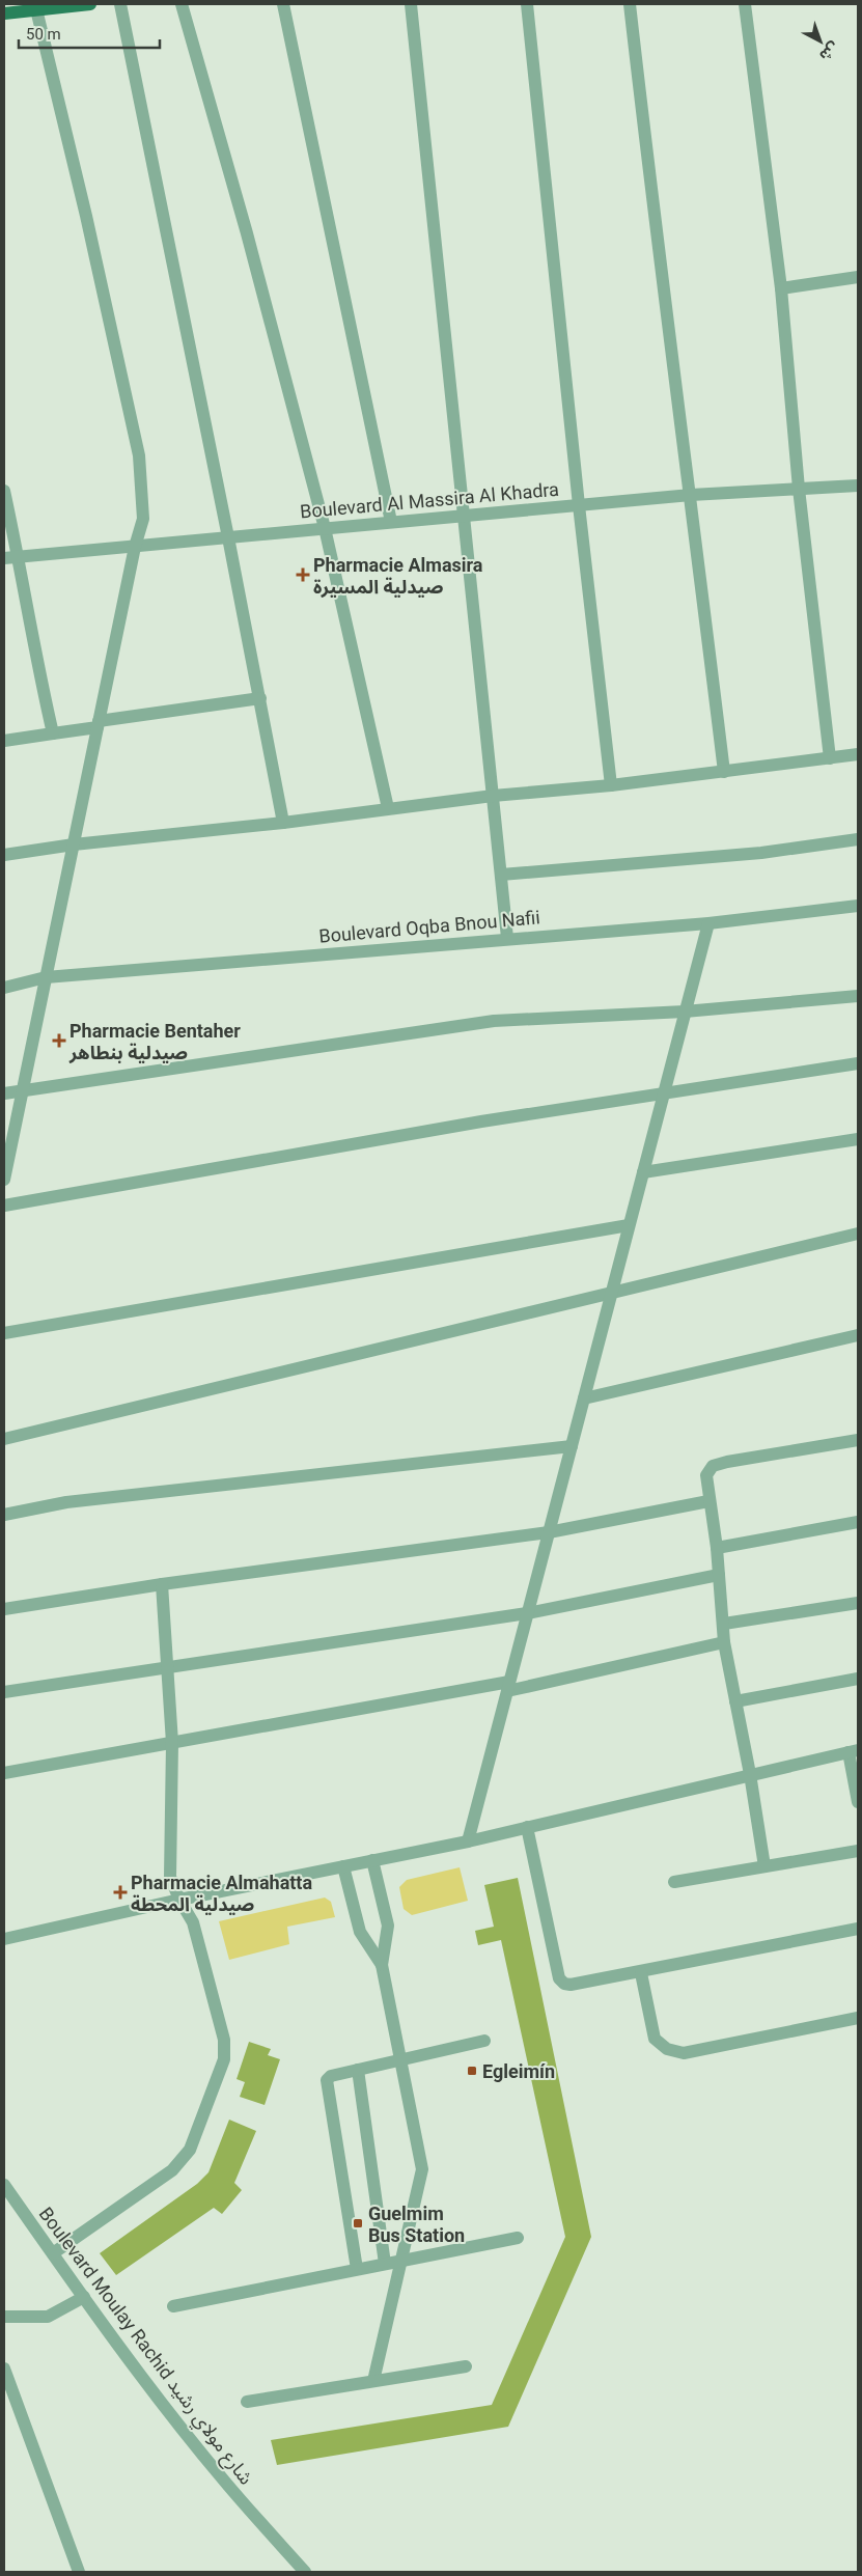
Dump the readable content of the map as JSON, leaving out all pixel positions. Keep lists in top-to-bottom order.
{
  "streets": {
    "street": ["Boulevard Al Massira Al Khadra", "Boulevard Oqba Bnou Nafii", "Boulevard Moulay Rachid شارع مولاي رشيد"]
  },
  "places": {
    "health": ["Pharmacie Almasira صيدلية المسيرة", "Pharmacie Bentaher صيدلية بنطاهر", "Pharmacie Almahatta صيدلية المحطة"],
    "transit": ["Egleimín", "Guelmim Bus Station"]
  },
  "scale_bar": "50 m",
  "north": "bottom right"
}
